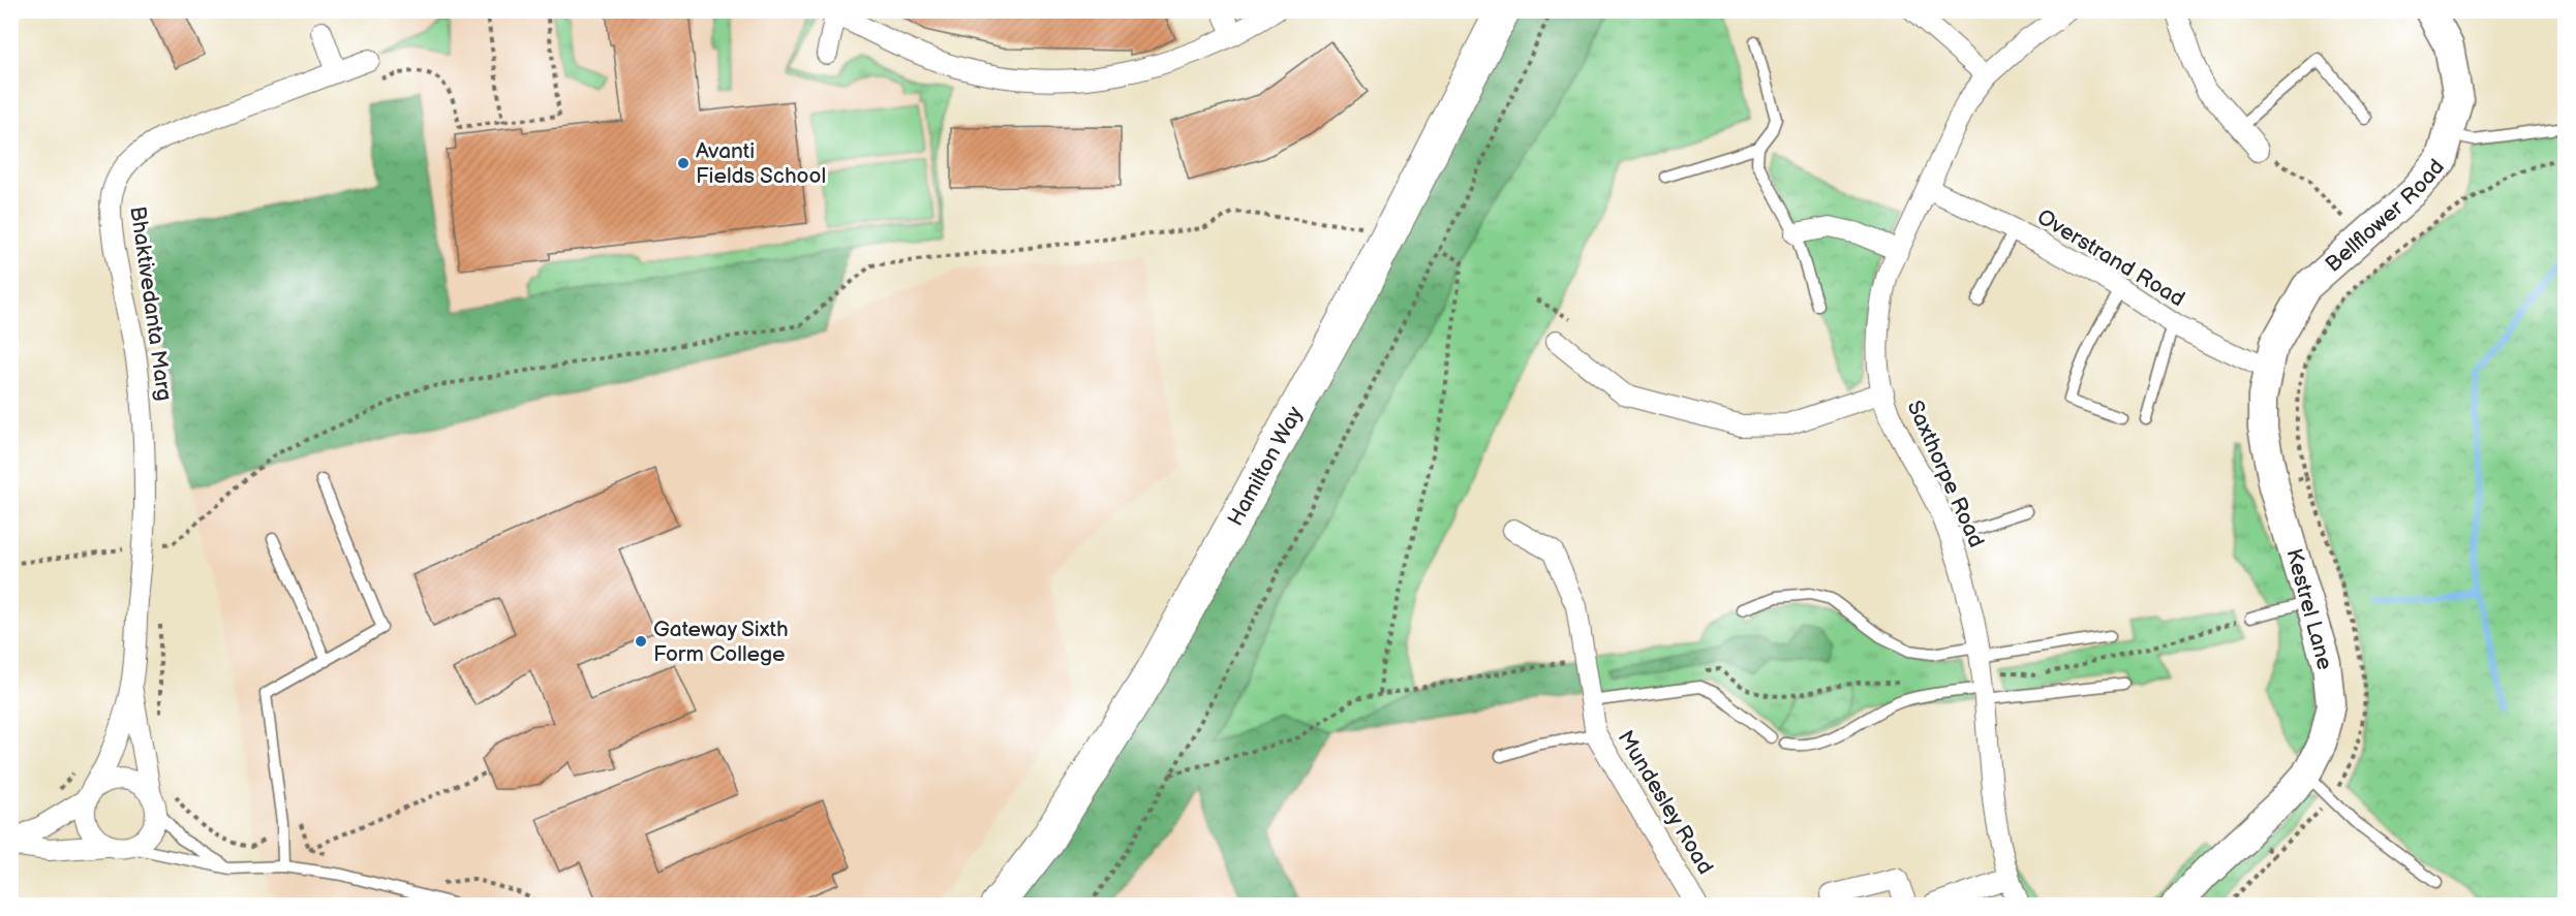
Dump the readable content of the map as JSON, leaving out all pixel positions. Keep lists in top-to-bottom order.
{
  "streets": {
    "highway": ["Hamilton Way"],
    "street": [
      "Bellflower Road",
      "Overstrand Road",
      "Bhaktivedanta Marg",
      "Saxthorpe Road",
      "Kestrel Lane",
      "Mundesley Road"
    ]
  },
  "crossings": [
    ["Bellflower Road", "Overstrand Road"],
    ["Bellflower Road", "Kestrel Lane"],
    ["Overstrand Road", "Saxthorpe Road"],
    ["Overstrand Road", "Kestrel Lane"]
  ],
  "places": ["Avanti Fields School", "Gateway Sixth Form College"]
}
